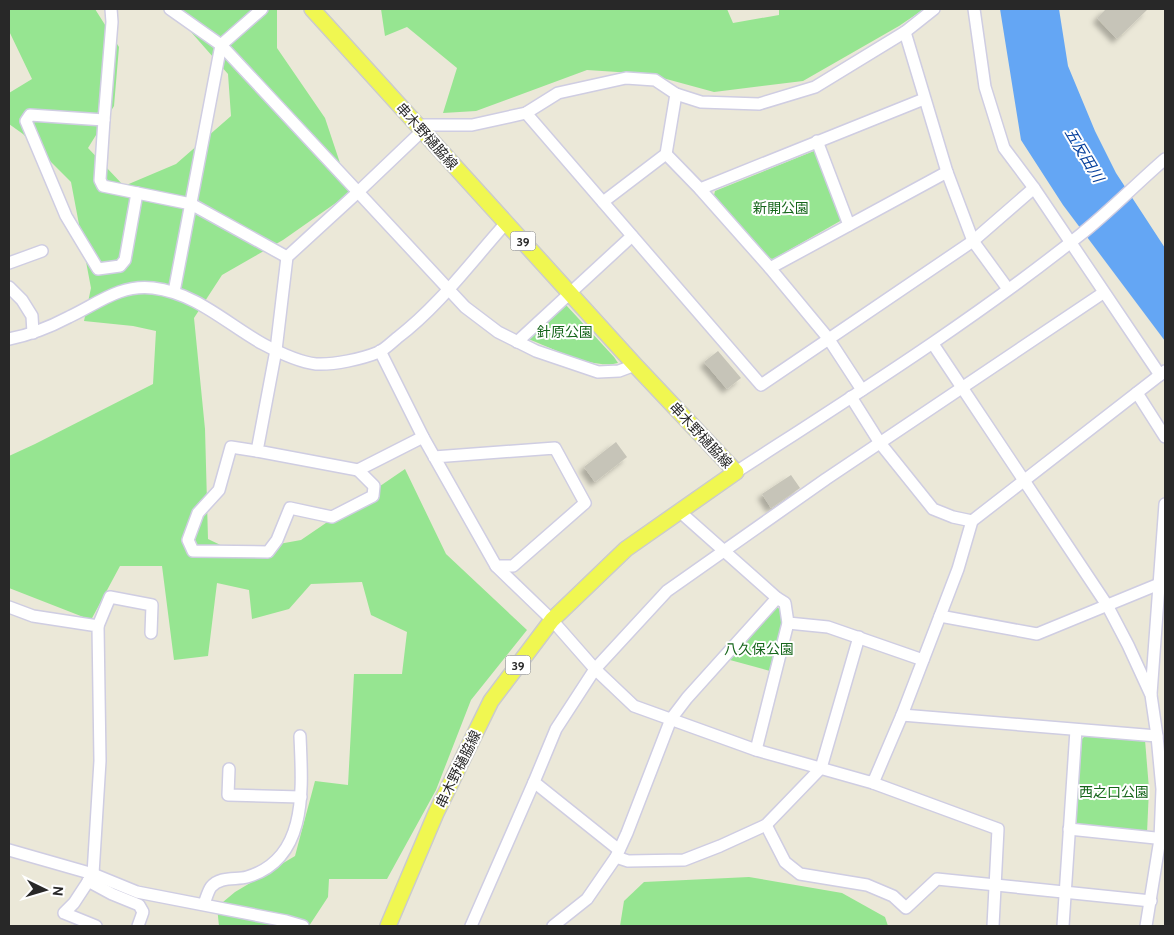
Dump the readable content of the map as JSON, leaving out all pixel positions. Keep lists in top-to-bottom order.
{
  "streets": {
    "main road": ["串木野樋脇線", "39"]
  },
  "water": ["五反田川"],
  "parks": [
    "新開公園",
    "針原公園",
    "八久保公園",
    "西之口公園"
  ],
  "north": "right"
}
